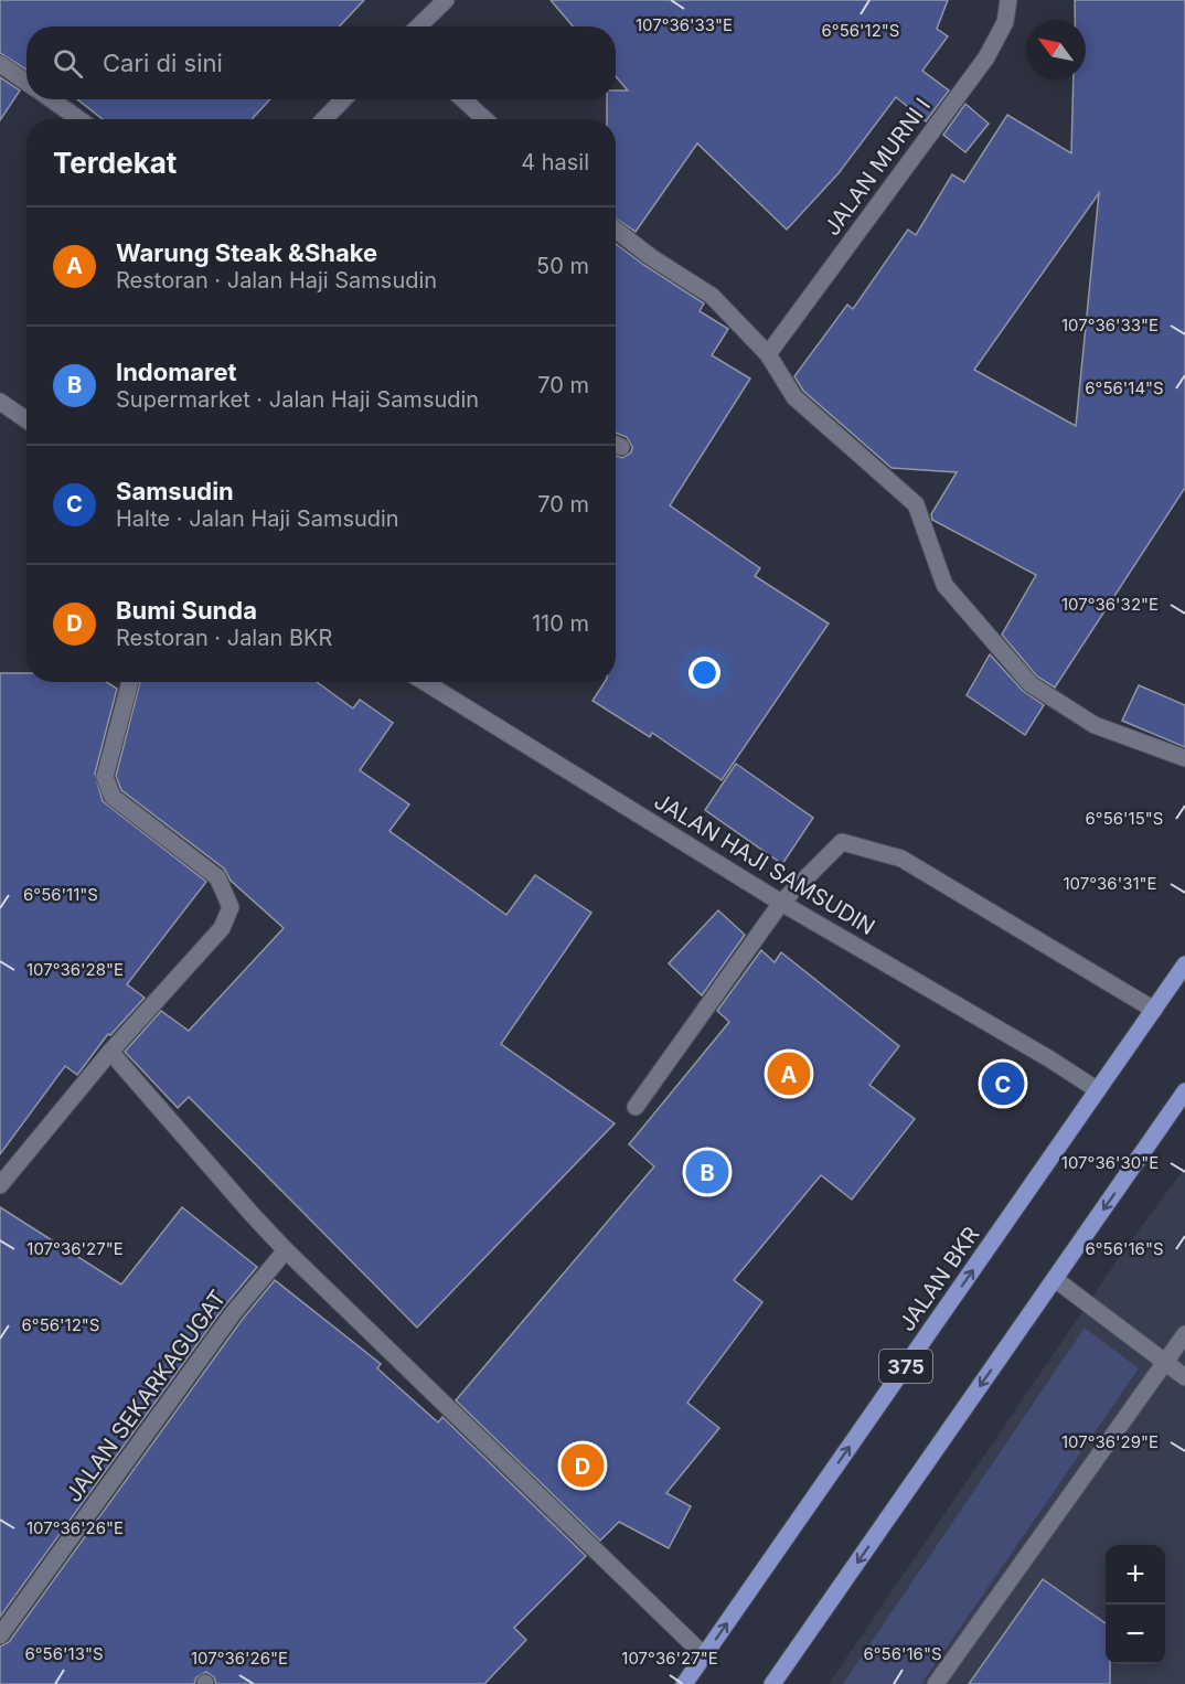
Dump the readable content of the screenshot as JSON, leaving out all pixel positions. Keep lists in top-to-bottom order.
{
  "streets": {
    "main road": ["JALAN BKR", "375"],
    "street": ["JALAN MURNI I", "JALAN HAJI SAMSUDIN", "JALAN SEKARKAGUGAT"]
  },
  "crossings": [
    ["JALAN HAJI SAMSUDIN", "JALAN BKR"]
  ],
  "north": "top left",
  "page": {
    "search": "Cari di sini",
    "heading": ["Terdekat", "4 hasil"],
    "list": [
      {
        "mark": "A",
        "name": "Warung Steak &Shake",
        "note": "Restoran · Jalan Haji Samsudin",
        "value": "50 m"
      },
      {
        "mark": "B",
        "name": "Indomaret",
        "note": "Supermarket · Jalan Haji Samsudin",
        "value": "70 m"
      },
      {
        "mark": "C",
        "name": "Samsudin",
        "note": "Halte · Jalan Haji Samsudin",
        "value": "70 m"
      },
      {
        "mark": "D",
        "name": "Bumi Sunda",
        "note": "Restoran · Jalan BKR",
        "value": "110 m"
      }
    ],
    "pins": [
      "A",
      "C",
      "B",
      "D"
    ],
    "map_buttons": ["+", "−"]
  },
  "coordinates": [
    "107°36'33\"E",
    "6°56'12\"S",
    "6°56'14\"S",
    "107°36'32\"E",
    "6°56'15\"S",
    "107°36'31\"E",
    "6°56'11\"S",
    "107°36'28\"E",
    "107°36'30\"E",
    "107°36'27\"E",
    "6°56'16\"S",
    "107°36'29\"E",
    "107°36'26\"E",
    "6°56'13\"S"
  ]
}
